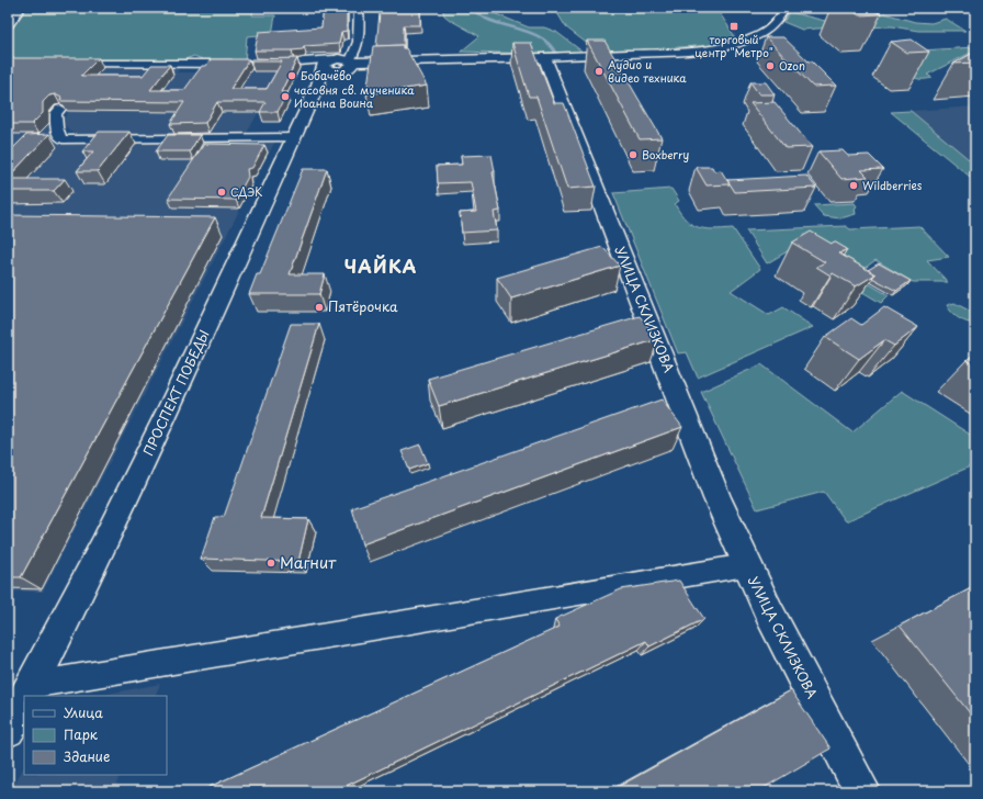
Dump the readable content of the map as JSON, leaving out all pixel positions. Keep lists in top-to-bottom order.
{
  "streets": {
    "street": ["УЛИЦА СКЛИЗКОВА", "ПРОСПЕКТ ПОБЕДЫ"]
  },
  "districts": ["ЧАЙКА"],
  "places": {
    "transit": ["торговый центр \"Метро\""],
    "other": [
      "Ozon",
      "Аудио и видео техника",
      "Бобачёво",
      "часовня св. мученика Иоанна Воина",
      "Boxberry",
      "Wildberries",
      "СДЭК",
      "Пятёрочка",
      "Магнит"
    ]
  },
  "legend": ["Улица", "Парк", "Здание"]
}
